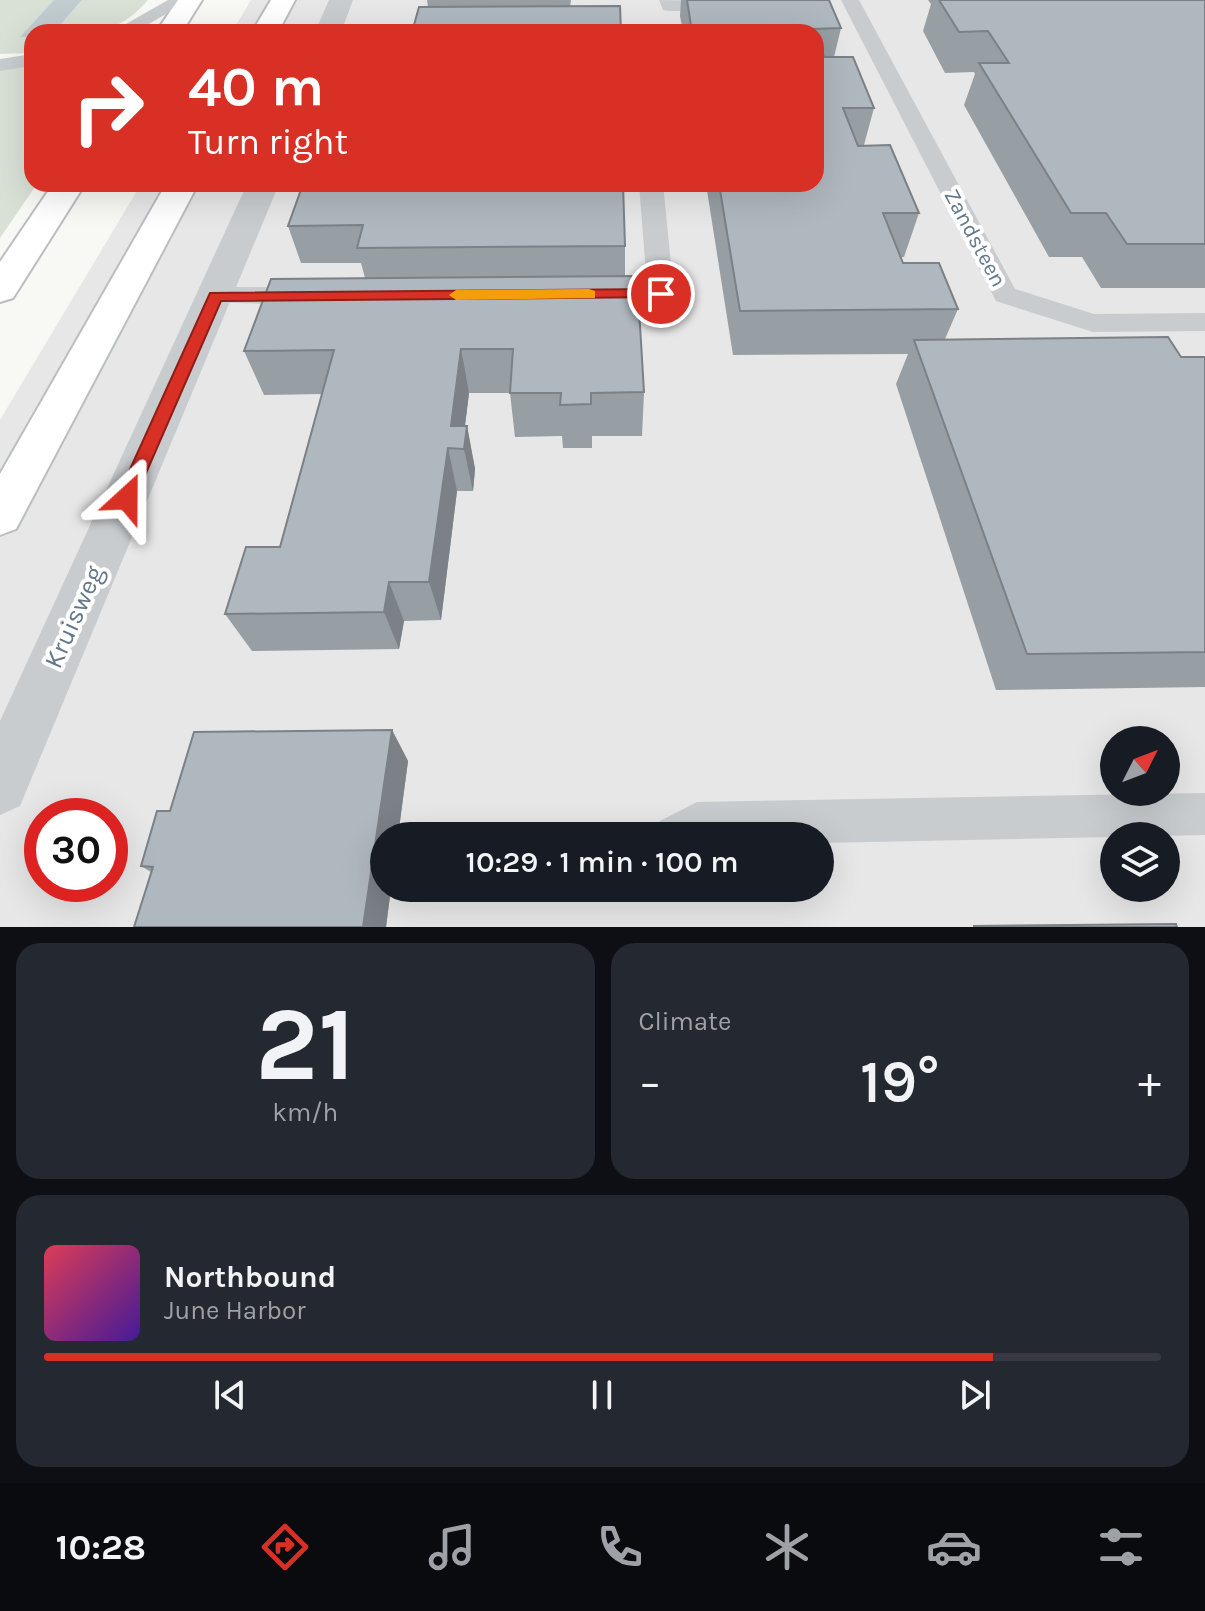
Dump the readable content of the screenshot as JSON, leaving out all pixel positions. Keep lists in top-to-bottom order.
{
  "streets": {
    "street": ["Kruisweg"],
    "lane": ["Zandsteen"]
  },
  "north": "top right",
  "page": {
    "turn": ["40 m", "Turn right"],
    "limit": "30",
    "trip": "10:29 · 1 min · 100 m",
    "tile": [
      ["21", "km/h"],
      "Climate"
    ],
    "heat": ["−", "19°", "+"],
    "song": ["Northbound", "June Harbor"],
    "tabs": "10:28"
  }
}
